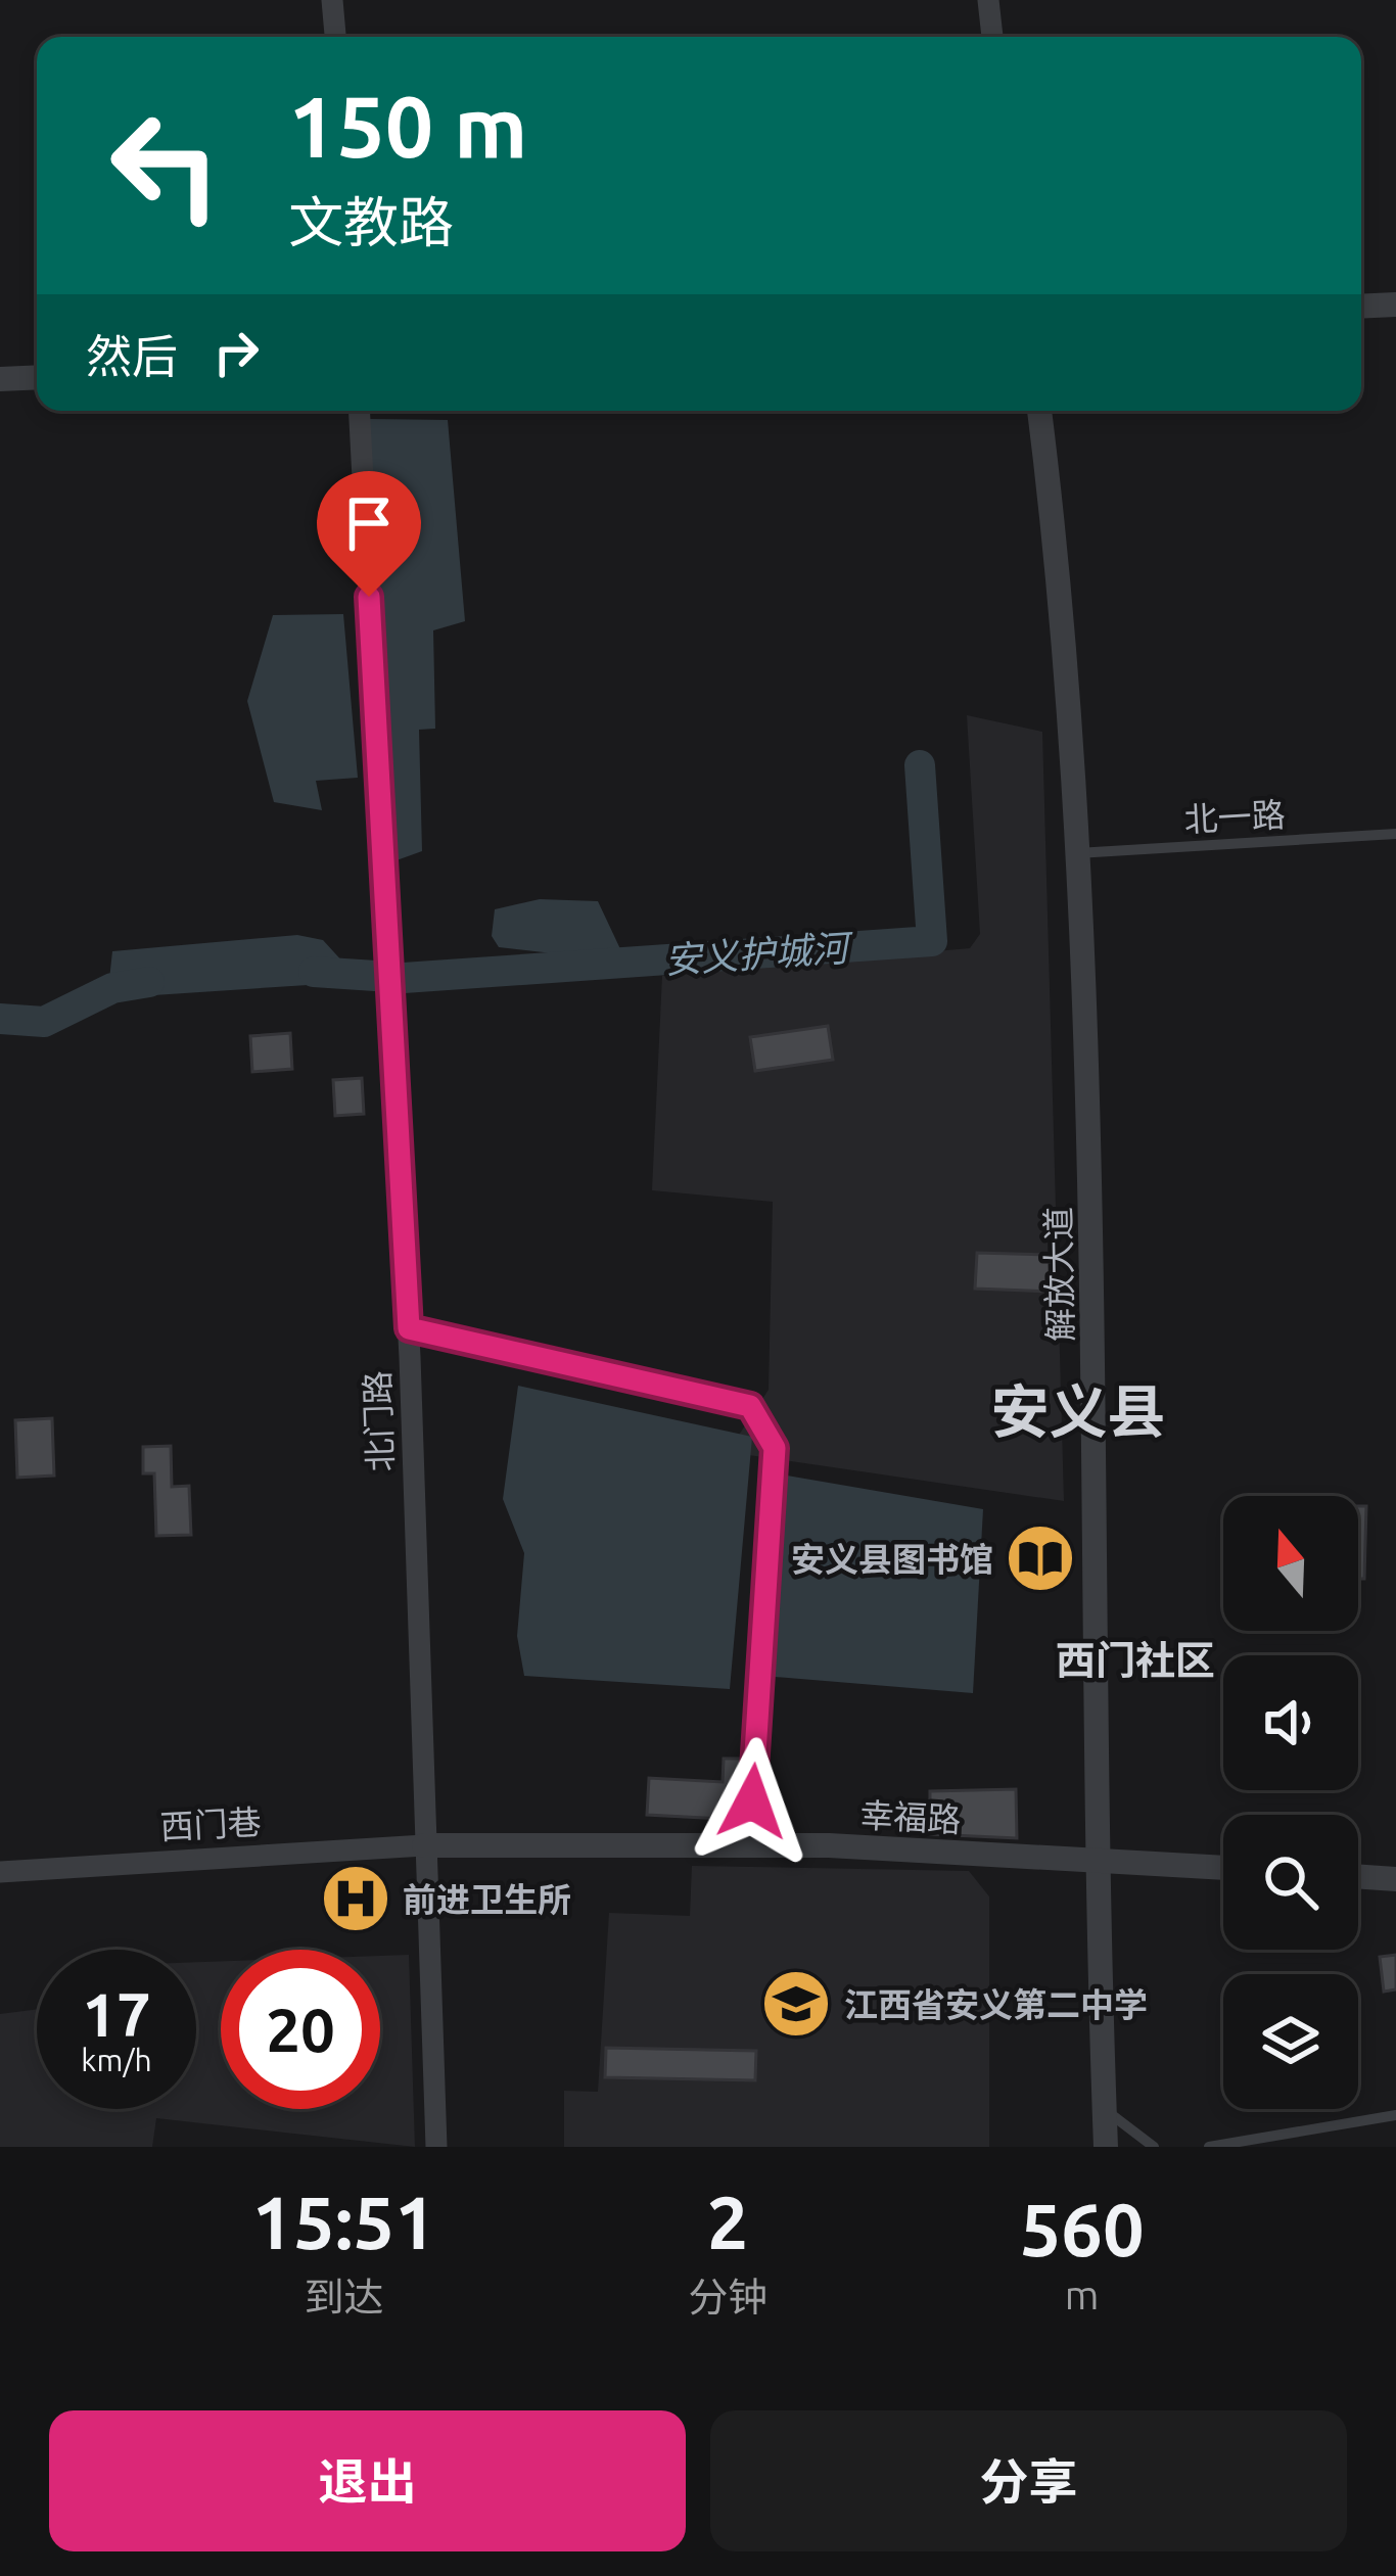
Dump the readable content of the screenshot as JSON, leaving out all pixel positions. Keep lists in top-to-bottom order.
{
  "streets": {
    "street": [
      "解放大道",
      "北门路",
      "幸福路",
      "西门巷"
    ],
    "lane": ["北一路"]
  },
  "crossings": [
    ["北一路", "解放大道"],
    ["解放大道", "幸福路"],
    ["北门路", "幸福路"],
    ["北门路", "西门巷"],
    ["幸福路", "西门巷"]
  ],
  "districts": ["安义县", "西门社区"],
  "water": ["安义护城河"],
  "places": {
    "library": ["安义县图书馆"],
    "hospital": ["前进卫生所"],
    "school or university": ["江西省安义第二中学"]
  },
  "north": "top",
  "page": {
    "turn": ["150 m", "文教路"],
    "then": "然后",
    "speed": "17 km/h",
    "limit": "20",
    "eta": [
      "15:51",
      "到达",
      "2",
      "分钟",
      "560",
      "m"
    ],
    "buttons": ["退出", "分享"]
  }
}
